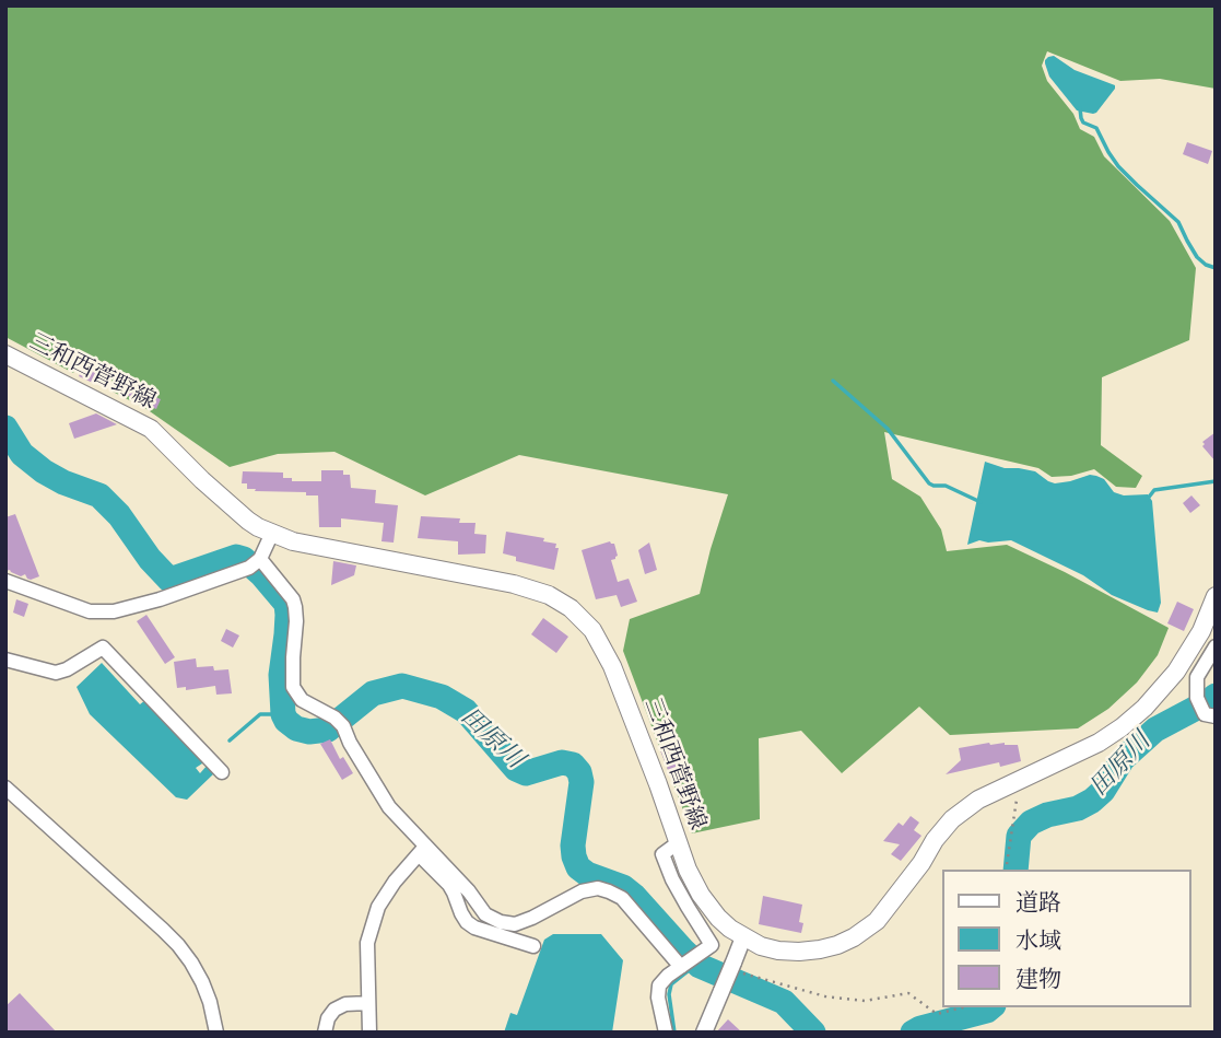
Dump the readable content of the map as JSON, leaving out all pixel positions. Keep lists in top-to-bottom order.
{
  "streets": {
    "main road": ["三和西菅野線"]
  },
  "water": ["田原川"],
  "legend": ["道路", "水域", "建物"]
}
